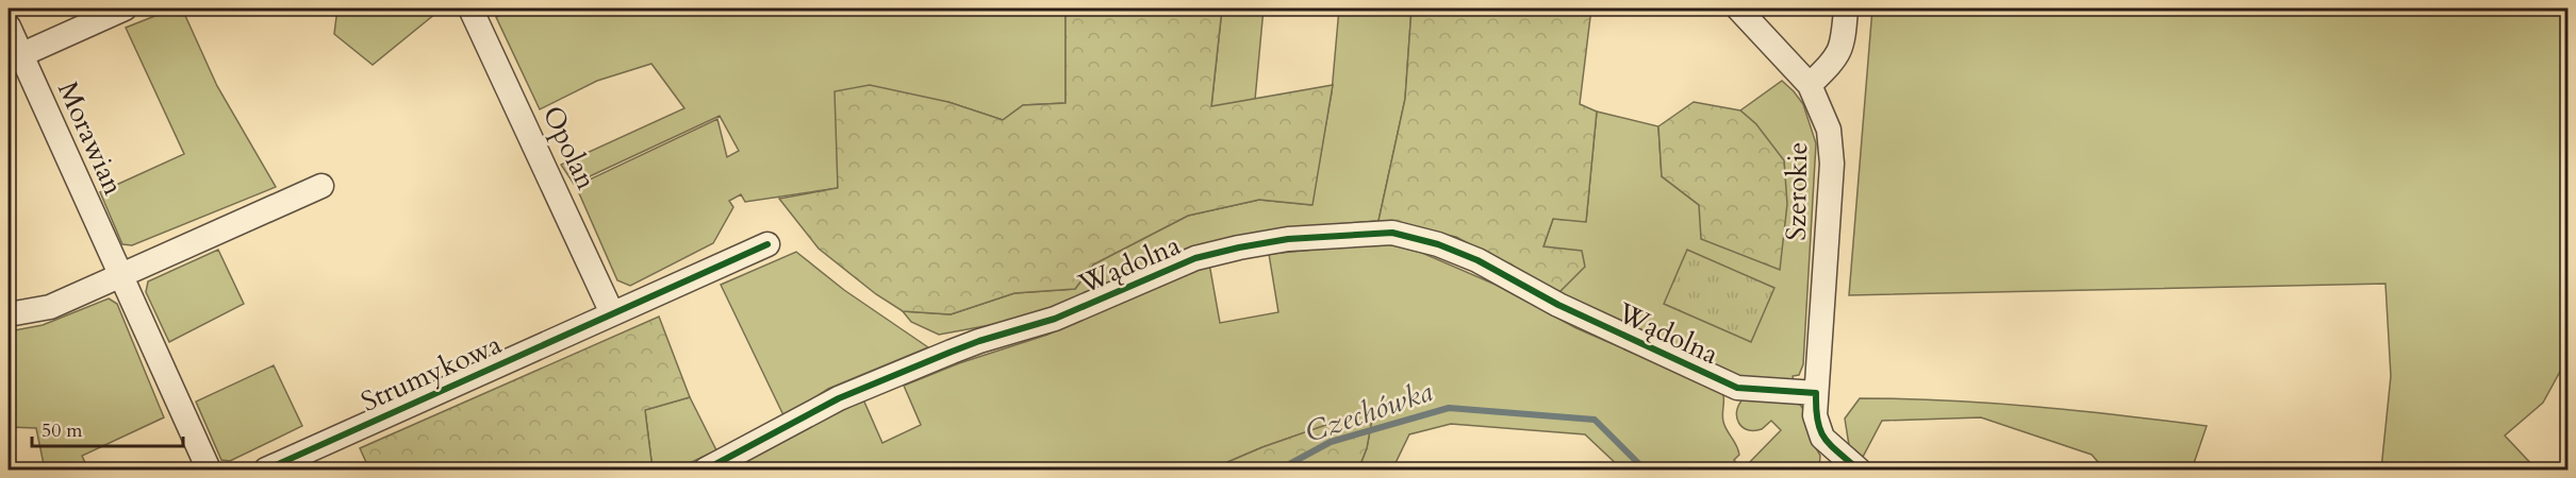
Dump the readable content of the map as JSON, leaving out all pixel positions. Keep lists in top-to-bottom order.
{
  "streets": {
    "street": [
      "Morawian",
      "Opolan",
      "Szerokie",
      "Wądolna",
      "Strumykowa"
    ]
  },
  "crossings": [
    ["Opolan", "Strumykowa"],
    ["Szerokie", "Wądolna"]
  ],
  "water": ["Czechówka"],
  "scale_bar": "50 m"
}
